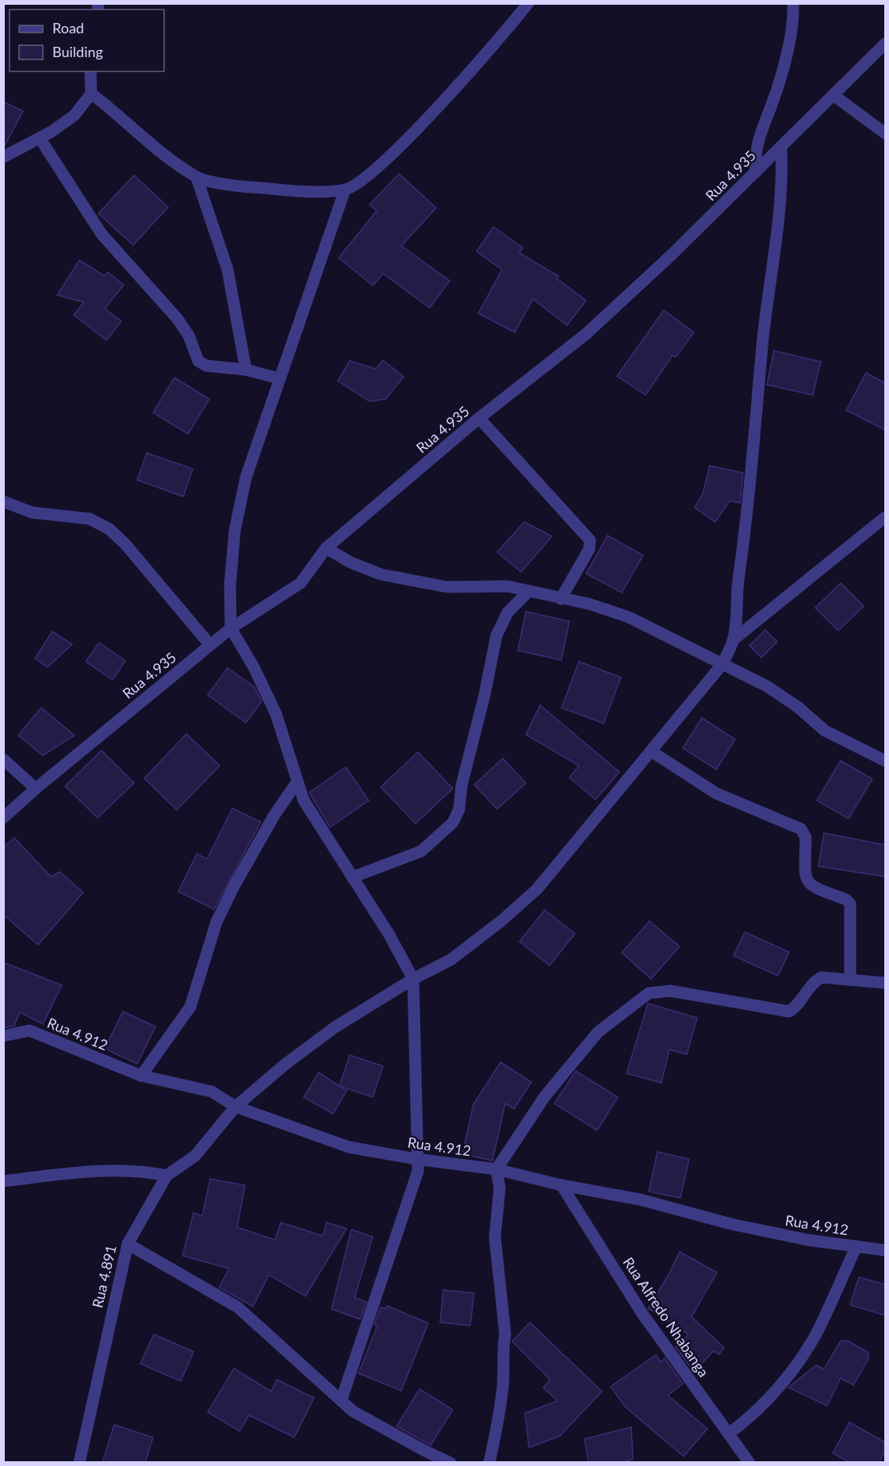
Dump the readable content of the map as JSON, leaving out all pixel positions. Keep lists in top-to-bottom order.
{
  "streets": {
    "street": [
      "Rua 4.935",
      "Rua 4.912",
      "Rua 4.891",
      "Rua Alfredo Nhabanga"
    ]
  },
  "crossings": [
    ["Rua 4.912", "Rua 4.891"],
    ["Rua 4.912", "Rua Alfredo Nhabanga"]
  ],
  "legend": ["Road", "Building"]
}
